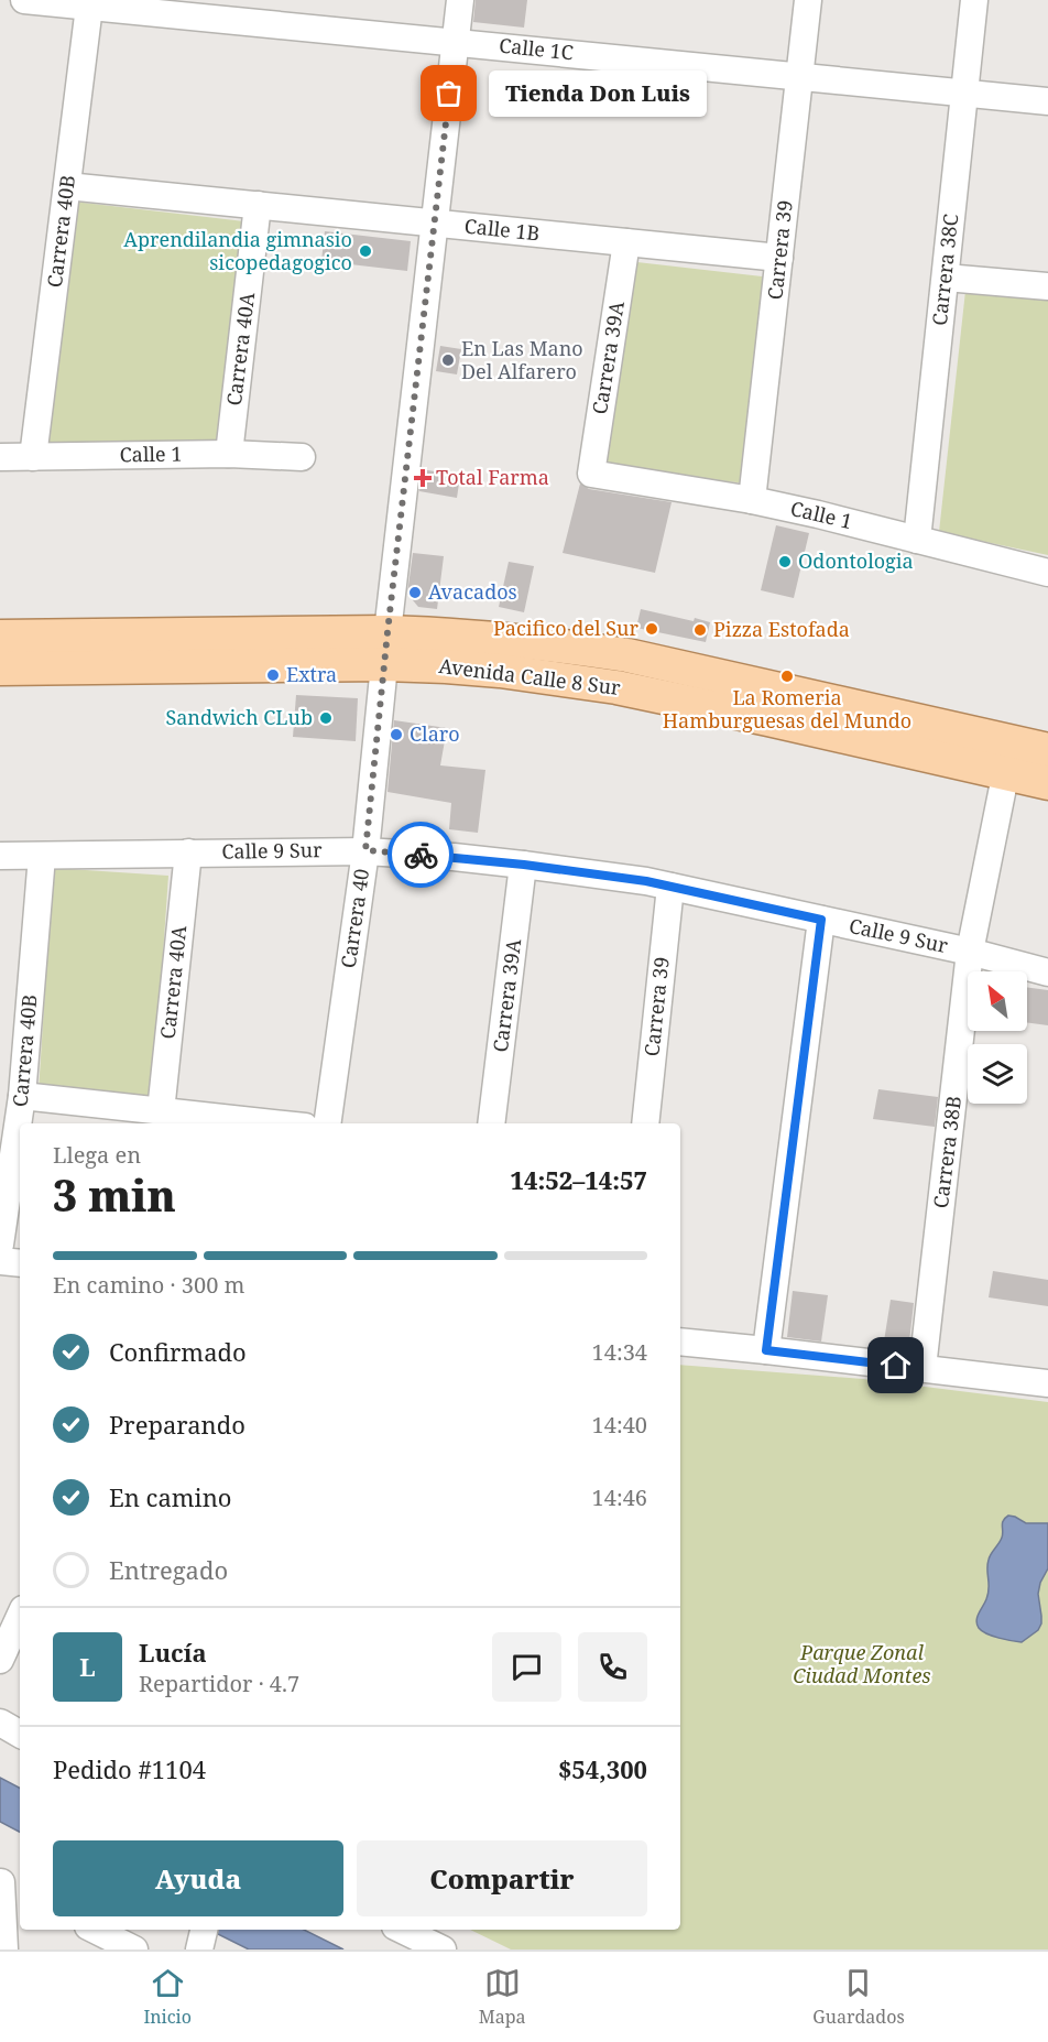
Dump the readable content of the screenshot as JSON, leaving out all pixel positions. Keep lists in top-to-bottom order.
{
  "streets": {
    "main road": ["Avenida Calle 8 Sur"],
    "street": [
      "Calle 1C",
      "Calle 1B",
      "Carrera 40B",
      "Carrera 39",
      "Carrera 38C",
      "Carrera 40A",
      "Carrera 39A",
      "Calle 1",
      "Calle 9 Sur",
      "Carrera 40",
      "Carrera 38B"
    ]
  },
  "crossings": [
    ["Calle 1C", "Carrera 40B"],
    ["Calle 1C", "Carrera 39"],
    ["Calle 1C", "Carrera 38C"],
    ["Calle 1C", "Carrera 40"],
    ["Calle 1B", "Carrera 40B"],
    ["Calle 1B", "Carrera 39"],
    ["Calle 1B", "Carrera 40A"],
    ["Calle 1B", "Carrera 39A"],
    ["Calle 1B", "Carrera 40"],
    ["Carrera 40B", "Calle 1"],
    ["Carrera 40B", "Calle 9 Sur"],
    ["Carrera 39", "Calle 1"],
    ["Carrera 39", "Calle 9 Sur"],
    ["Carrera 38C", "Calle 1"],
    ["Carrera 40A", "Calle 1"],
    ["Carrera 40A", "Calle 9 Sur"],
    ["Carrera 39A", "Calle 1"],
    ["Carrera 39A", "Calle 9 Sur"],
    ["Avenida Calle 8 Sur", "Carrera 40"],
    ["Avenida Calle 8 Sur", "Carrera 38B"],
    ["Calle 9 Sur", "Carrera 40"],
    ["Calle 9 Sur", "Carrera 38B"]
  ],
  "parks": ["Parque Zonal Ciudad Montes"],
  "places": {
    "other": [
      "Tienda Don Luis",
      "Aprendilandia gimnasio sicopedagogico",
      "En Las Mano Del Alfarero",
      "Odontologia",
      "Avacados",
      "Pacifico del Sur",
      "Pizza Estofada",
      "Extra",
      "La Romeria Hamburguesas del Mundo",
      "Sandwich CLub",
      "Claro"
    ],
    "health": ["Total Farma"]
  },
  "north": "top left",
  "page": {
    "bubble": "Tienda Don Luis",
    "heading": ["3 min", "Llega en", "14:52–14:57"],
    "panel": [
      "Lucía",
      "Repartidor · 4.7",
      "Pedido #1104",
      "$54,300"
    ],
    "bar": "En camino · 300 m",
    "list": [
      ["Confirmado", "14:34"],
      ["Preparando", "14:40"],
      ["En camino", "14:46"],
      "Entregado"
    ],
    "round": "L",
    "buttons": ["Ayuda", "Compartir"],
    "tabs": ["Inicio", "Mapa", "Guardados"]
  }
}
